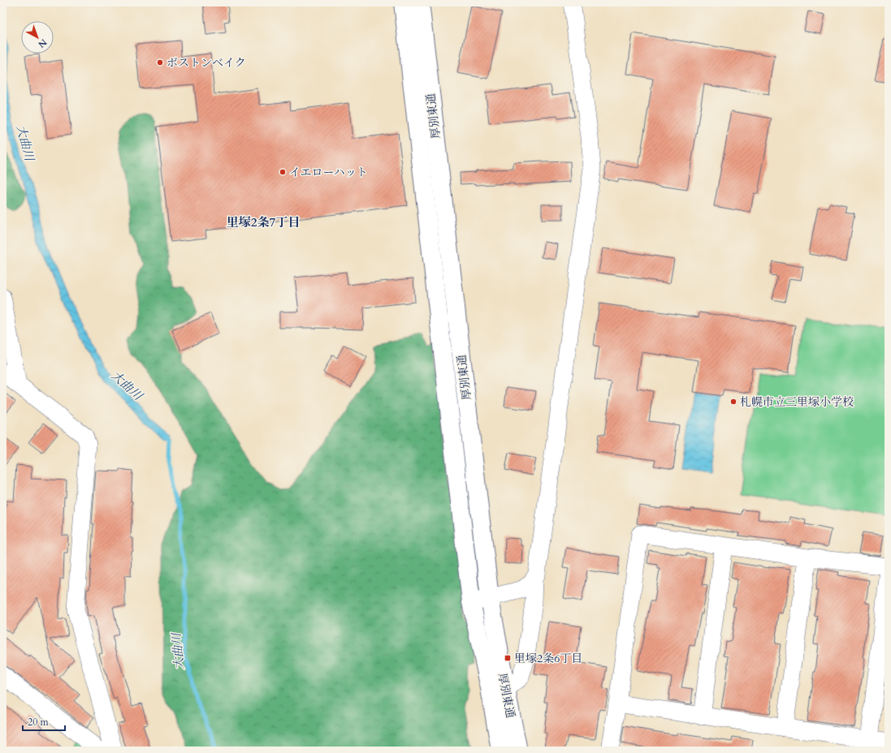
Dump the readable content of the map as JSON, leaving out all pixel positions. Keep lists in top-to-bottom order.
{
  "streets": {
    "street": ["厚別東通"]
  },
  "districts": ["里塚2条7丁目"],
  "water": ["大曲川"],
  "places": {
    "other": ["ボストンベイク", "イエローハット", "札幌市立三里塚小学校"],
    "transit": ["里塚2条6丁目"]
  },
  "scale_bar": "20 m",
  "north": "bottom right"
}
